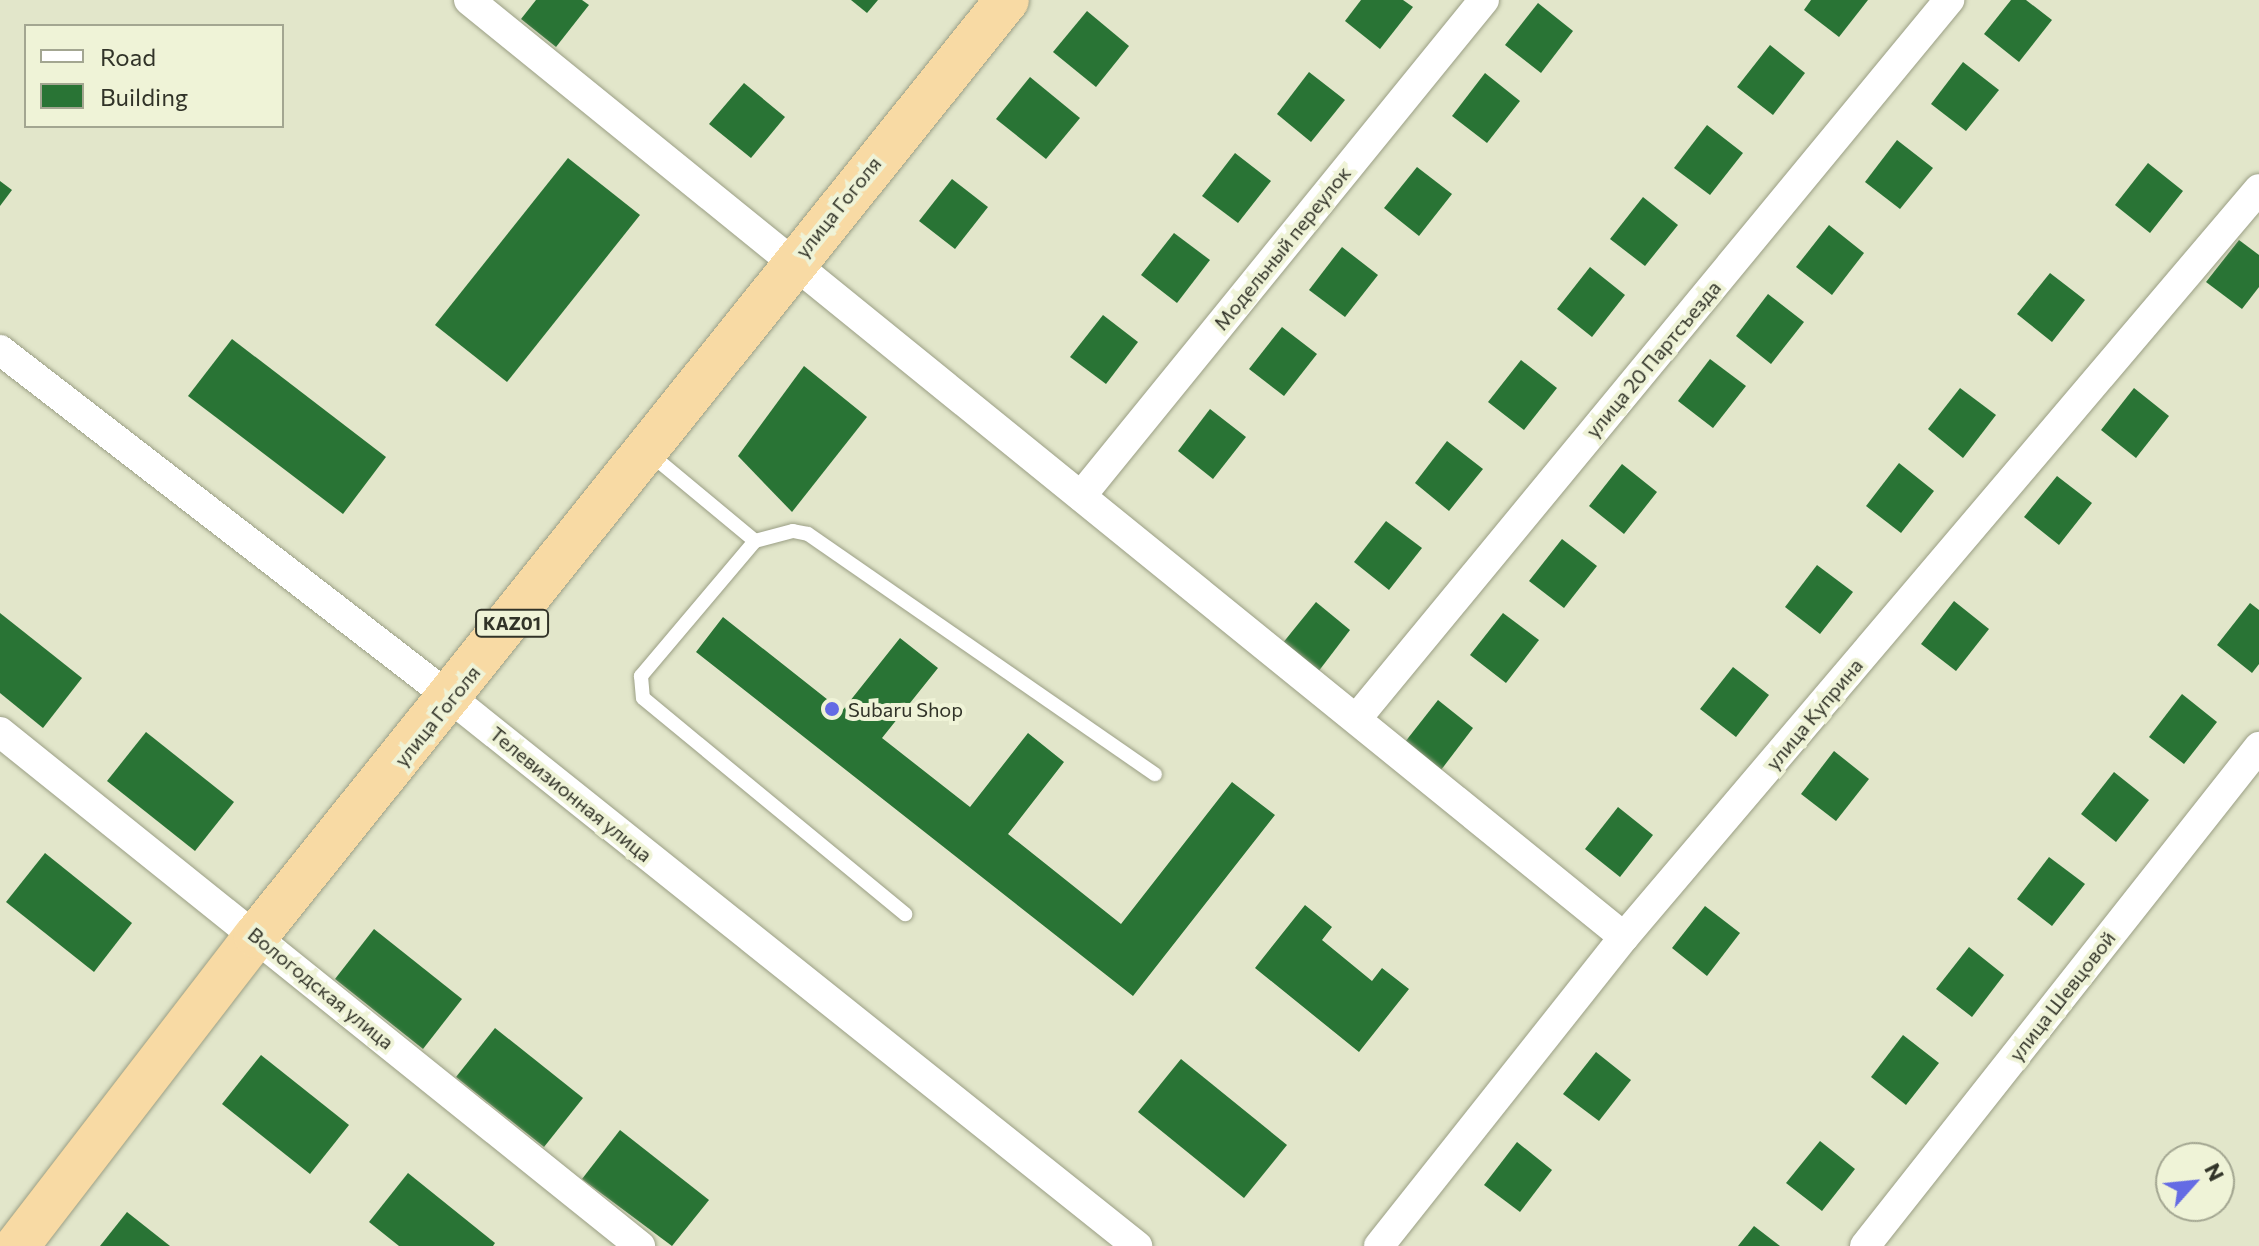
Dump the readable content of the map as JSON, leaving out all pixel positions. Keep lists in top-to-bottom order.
{
  "streets": {
    "highway": ["улица Гоголя", "KАZ01"],
    "street": [
      "Модельный переулок",
      "улица 20 Партсъезда",
      "улица Куприна",
      "Телевизионная улица",
      "Вологодская улица",
      "улица Шевцовой"
    ]
  },
  "crossings": [
    ["улица Гоголя", "Телевизионная улица"],
    ["улица Гоголя", "Вологодская улица"]
  ],
  "places": ["Subaru Shop"],
  "legend": ["Road", "Building"],
  "north": "top right"
}
